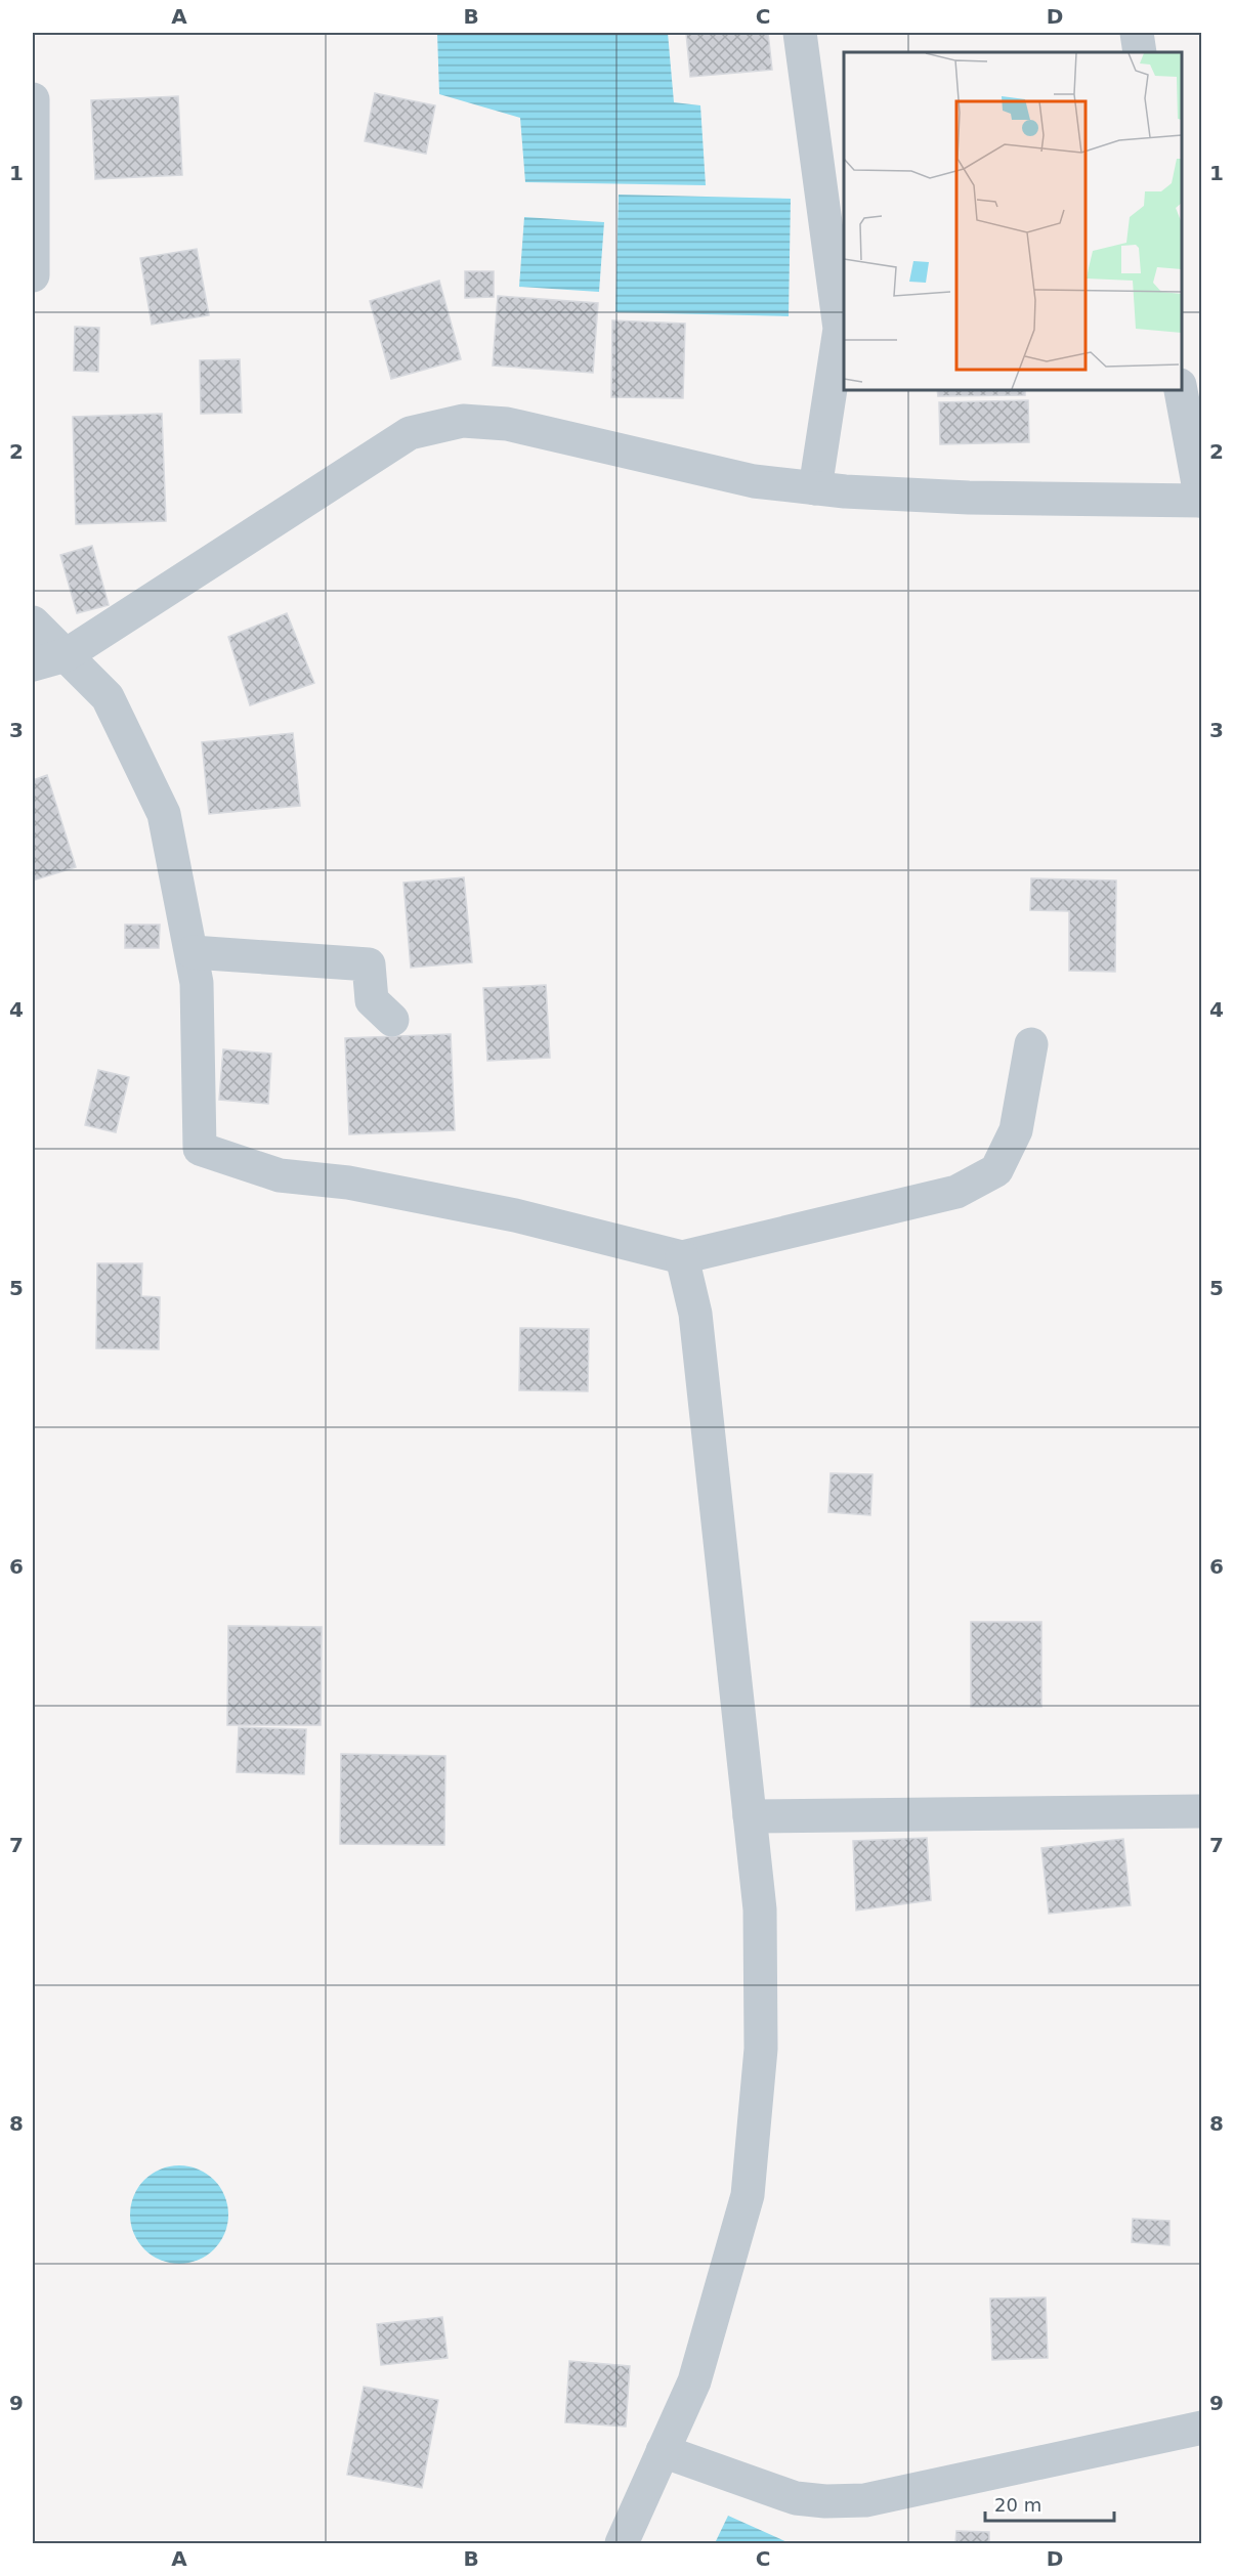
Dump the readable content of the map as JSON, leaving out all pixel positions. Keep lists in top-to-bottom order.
{
  "scale_bar": "20 m",
  "grid": {
    "columns": [
      "A",
      "B",
      "C",
      "D"
    ],
    "rows": [
      "1",
      "2",
      "3",
      "4",
      "5",
      "6",
      "7",
      "8",
      "9"
    ]
  }
}
